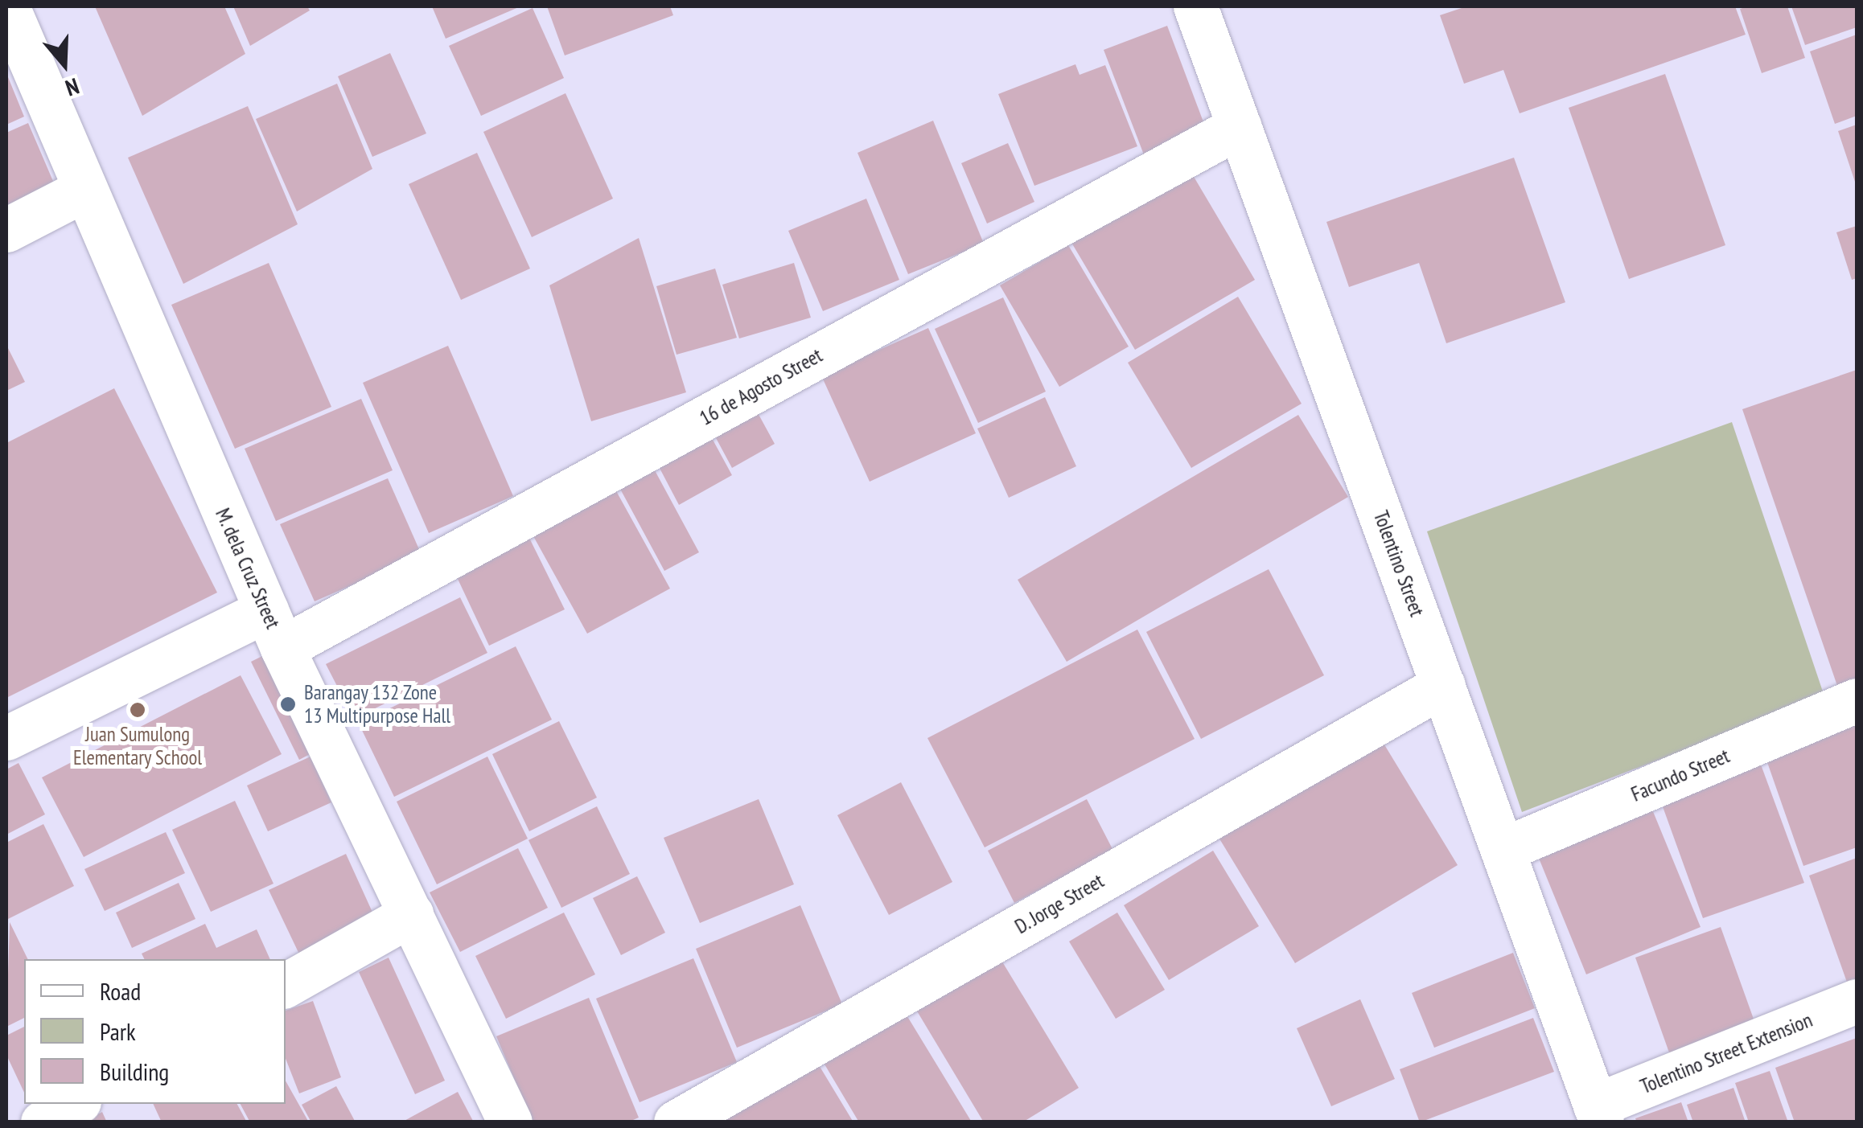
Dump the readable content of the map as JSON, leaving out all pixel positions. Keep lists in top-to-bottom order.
{
  "streets": {
    "street": [
      "16 de Agosto Street",
      "Tolentino Street",
      "M. dela Cruz Street",
      "Facundo Street",
      "D. Jorge Street",
      "Tolentino Street Extension"
    ]
  },
  "crossings": [
    ["16 de Agosto Street", "Tolentino Street"],
    ["16 de Agosto Street", "M. dela Cruz Street"],
    ["Tolentino Street", "Facundo Street"],
    ["Tolentino Street", "D. Jorge Street"],
    ["Tolentino Street", "Tolentino Street Extension"]
  ],
  "places": ["Barangay 132 Zone 13 Multipurpose Hall", "Juan Sumulong Elementary School"],
  "legend": ["Road", "Park", "Building"],
  "north": "bottom"
}
